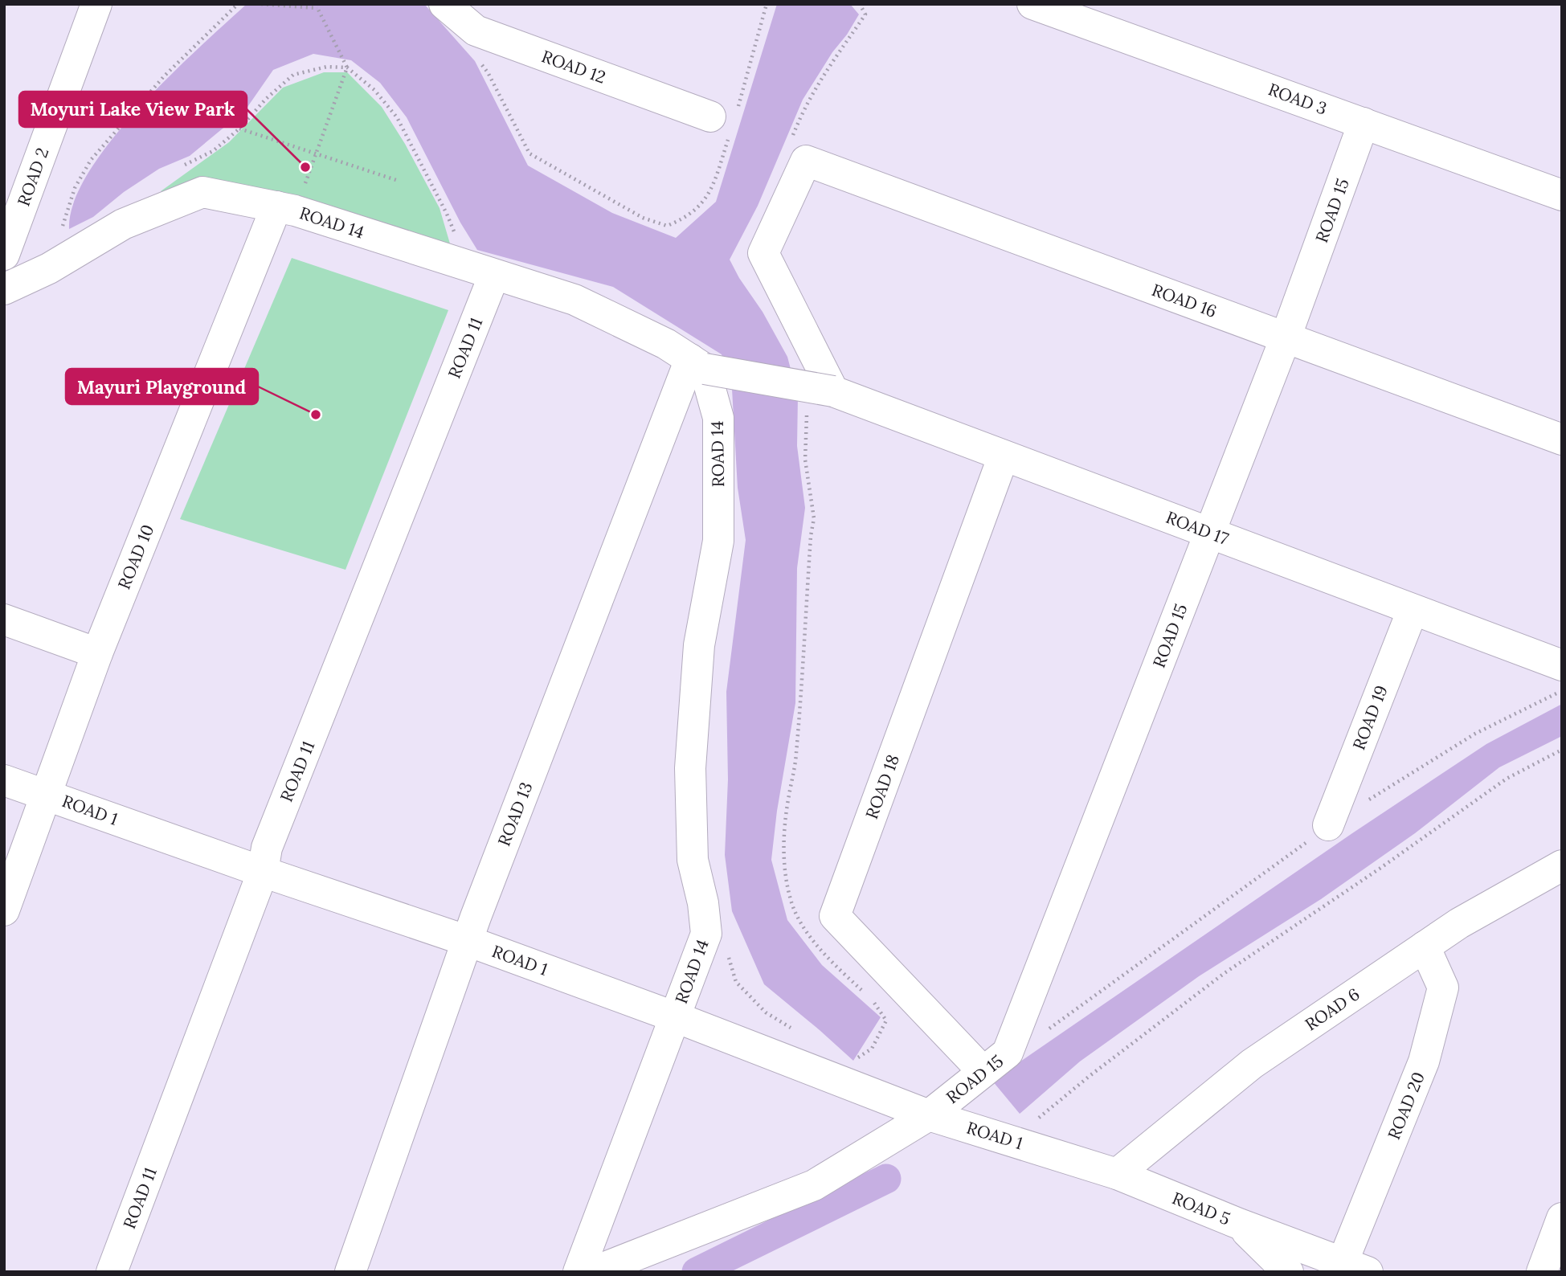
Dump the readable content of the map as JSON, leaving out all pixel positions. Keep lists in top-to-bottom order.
{
  "streets": {
    "street": [
      "ROAD 12",
      "ROAD 3",
      "ROAD 2",
      "ROAD 15",
      "ROAD 14",
      "ROAD 16",
      "ROAD 11",
      "ROAD 17",
      "ROAD 10",
      "ROAD 19",
      "ROAD 18",
      "ROAD 1",
      "ROAD 13",
      "ROAD 6",
      "ROAD 20",
      "ROAD 5"
    ]
  },
  "crossings": [
    ["ROAD 3", "ROAD 15"],
    ["ROAD 15", "ROAD 16"],
    ["ROAD 15", "ROAD 17"],
    ["ROAD 15", "ROAD 18"],
    ["ROAD 15", "ROAD 1"],
    ["ROAD 14", "ROAD 11"],
    ["ROAD 14", "ROAD 17"],
    ["ROAD 14", "ROAD 10"],
    ["ROAD 14", "ROAD 1"],
    ["ROAD 14", "ROAD 13"],
    ["ROAD 11", "ROAD 1"],
    ["ROAD 17", "ROAD 19"],
    ["ROAD 17", "ROAD 18"],
    ["ROAD 17", "ROAD 13"],
    ["ROAD 10", "ROAD 1"],
    ["ROAD 1", "ROAD 13"],
    ["ROAD 1", "ROAD 5"],
    ["ROAD 6", "ROAD 20"],
    ["ROAD 6", "ROAD 5"],
    ["ROAD 20", "ROAD 5"]
  ],
  "places": ["Moyuri Lake View Park", "Mayuri Playground"]
}
